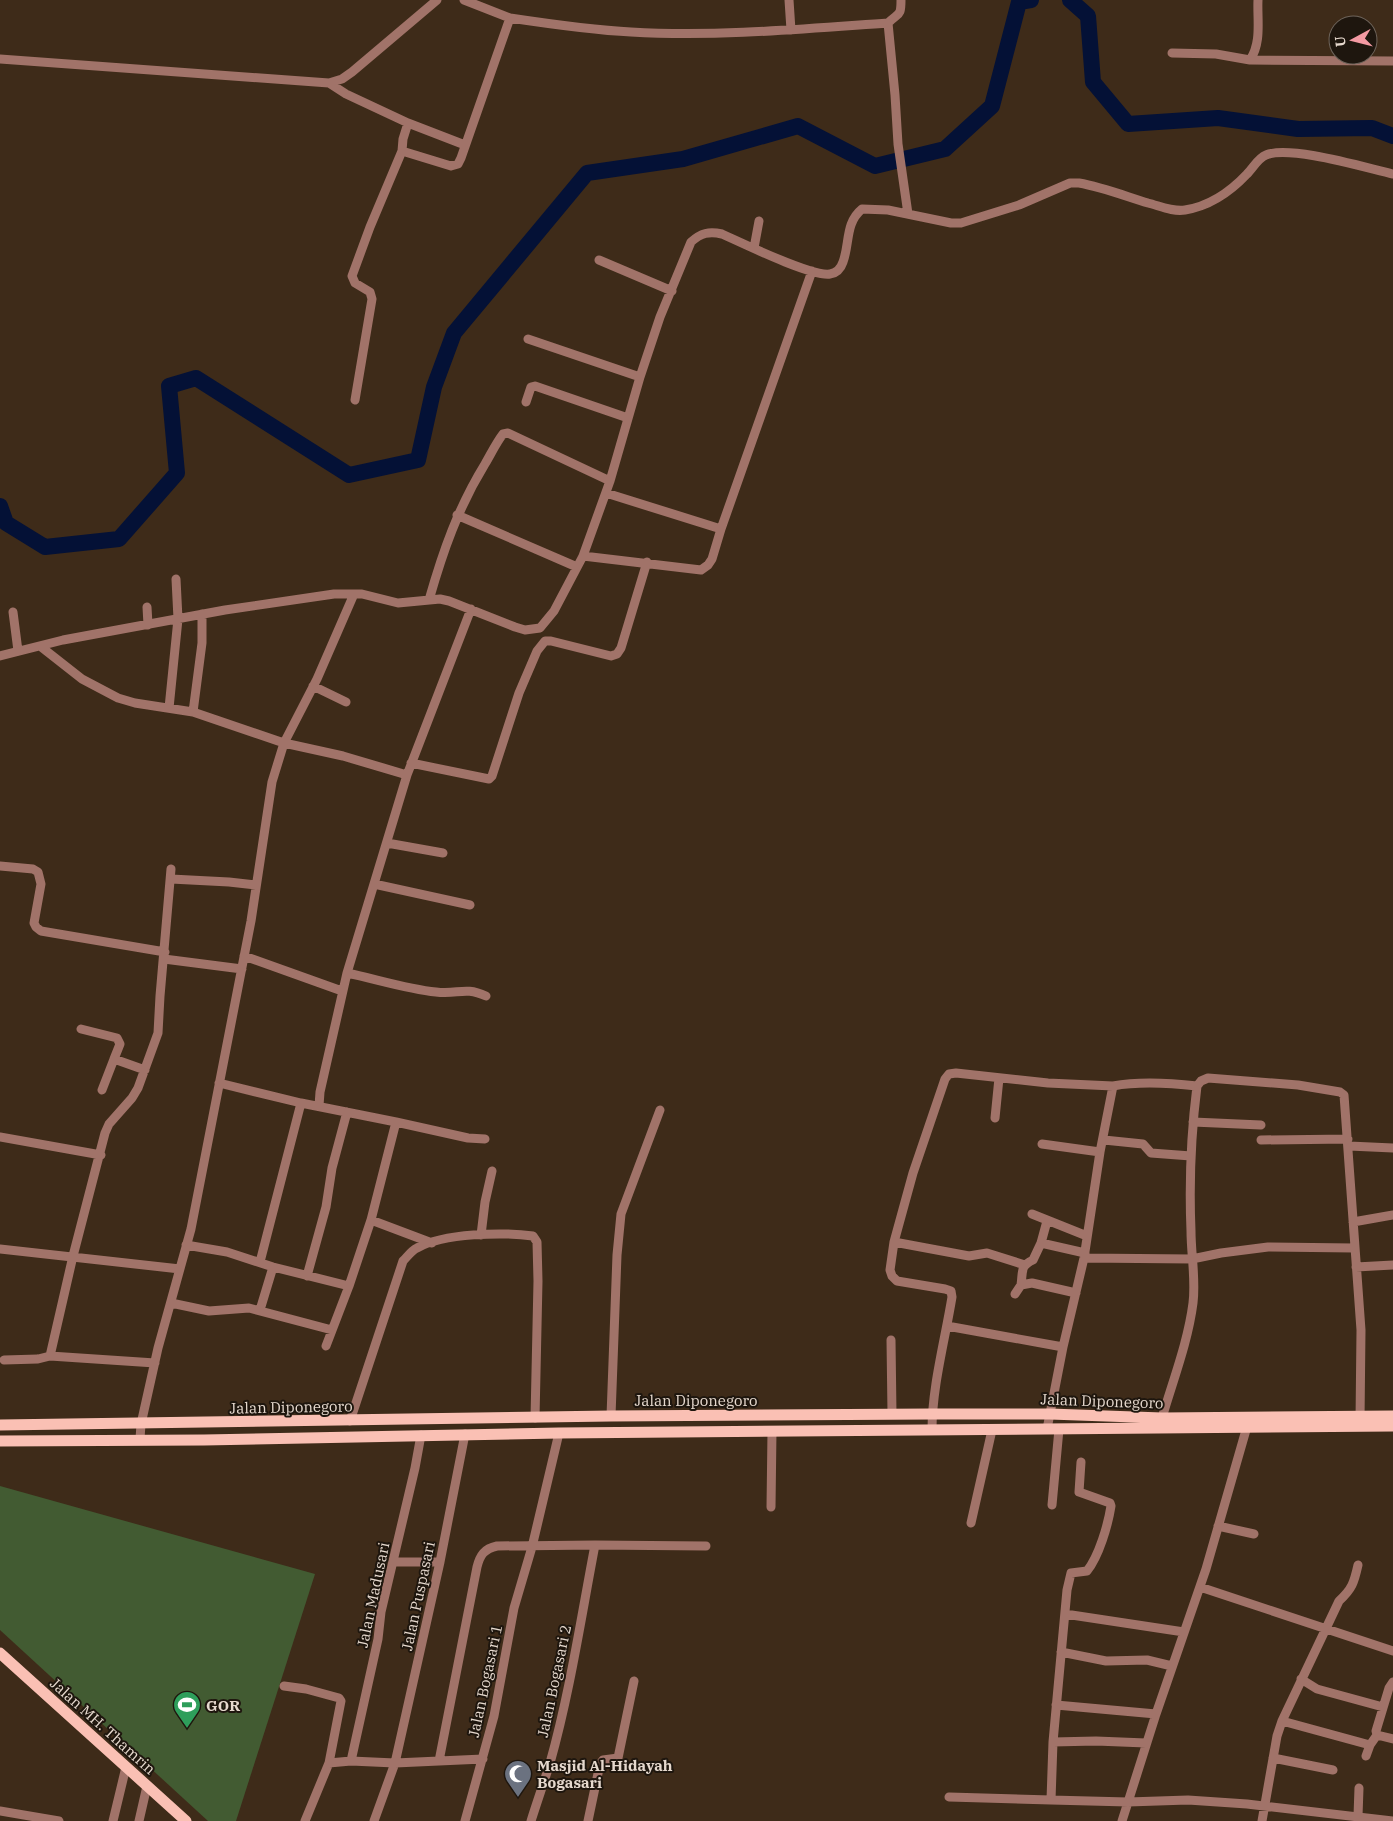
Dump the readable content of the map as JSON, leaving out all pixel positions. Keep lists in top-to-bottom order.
{
  "streets": {
    "main road": ["Jalan Diponegoro", "Jalan MH. Thamrin"],
    "street": [
      "Jalan Madusari",
      "Jalan Puspasari",
      "Jalan Bogasari 1",
      "Jalan Bogasari 2"
    ]
  },
  "crossings": [
    ["Jalan Diponegoro", "Jalan Madusari"],
    ["Jalan Diponegoro", "Jalan Puspasari"],
    ["Jalan Diponegoro", "Jalan Bogasari 1"]
  ],
  "places": {
    "sports": ["GOR"],
    "mosque": ["Masjid Al-Hidayah Bogasari"]
  },
  "north": "left"
}
